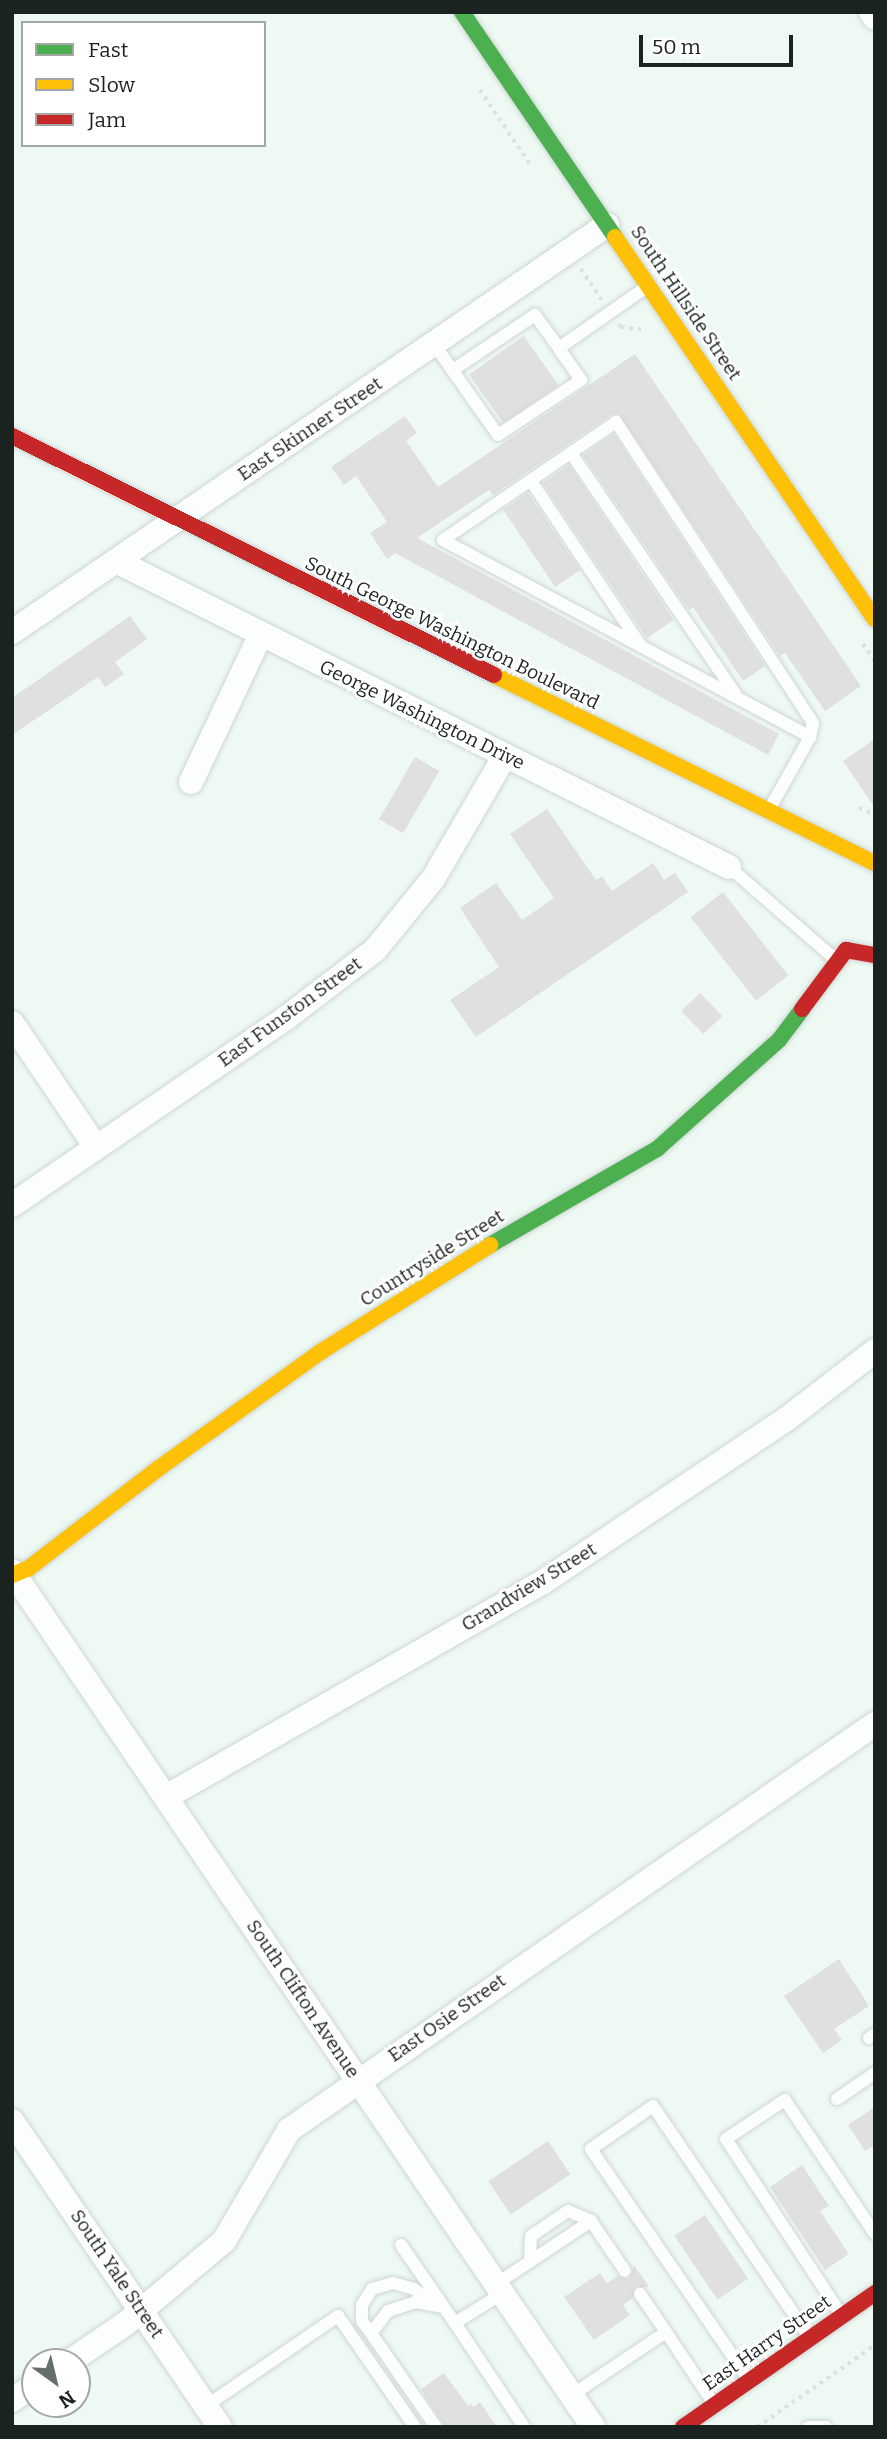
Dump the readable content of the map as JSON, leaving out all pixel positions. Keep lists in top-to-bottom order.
{
  "streets": {
    "street": [
      "South Hillside Street",
      "East Skinner Street",
      "South George Washington Boulevard",
      "George Washington Drive",
      "East Funston Street",
      "Countryside Street",
      "Grandview Street",
      "South Clifton Avenue",
      "East Osie Street",
      "South Yale Street",
      "East Harry Street"
    ]
  },
  "crossings": [
    ["South Hillside Street", "East Skinner Street"],
    ["East Skinner Street", "South George Washington Boulevard"],
    ["East Skinner Street", "George Washington Drive"],
    ["George Washington Drive", "East Funston Street"],
    ["Countryside Street", "South Clifton Avenue"],
    ["Grandview Street", "South Clifton Avenue"],
    ["South Clifton Avenue", "East Osie Street"],
    ["East Osie Street", "South Yale Street"]
  ],
  "legend": ["Fast", "Slow", "Jam"],
  "scale_bar": "50 m",
  "north": "bottom right"
}
